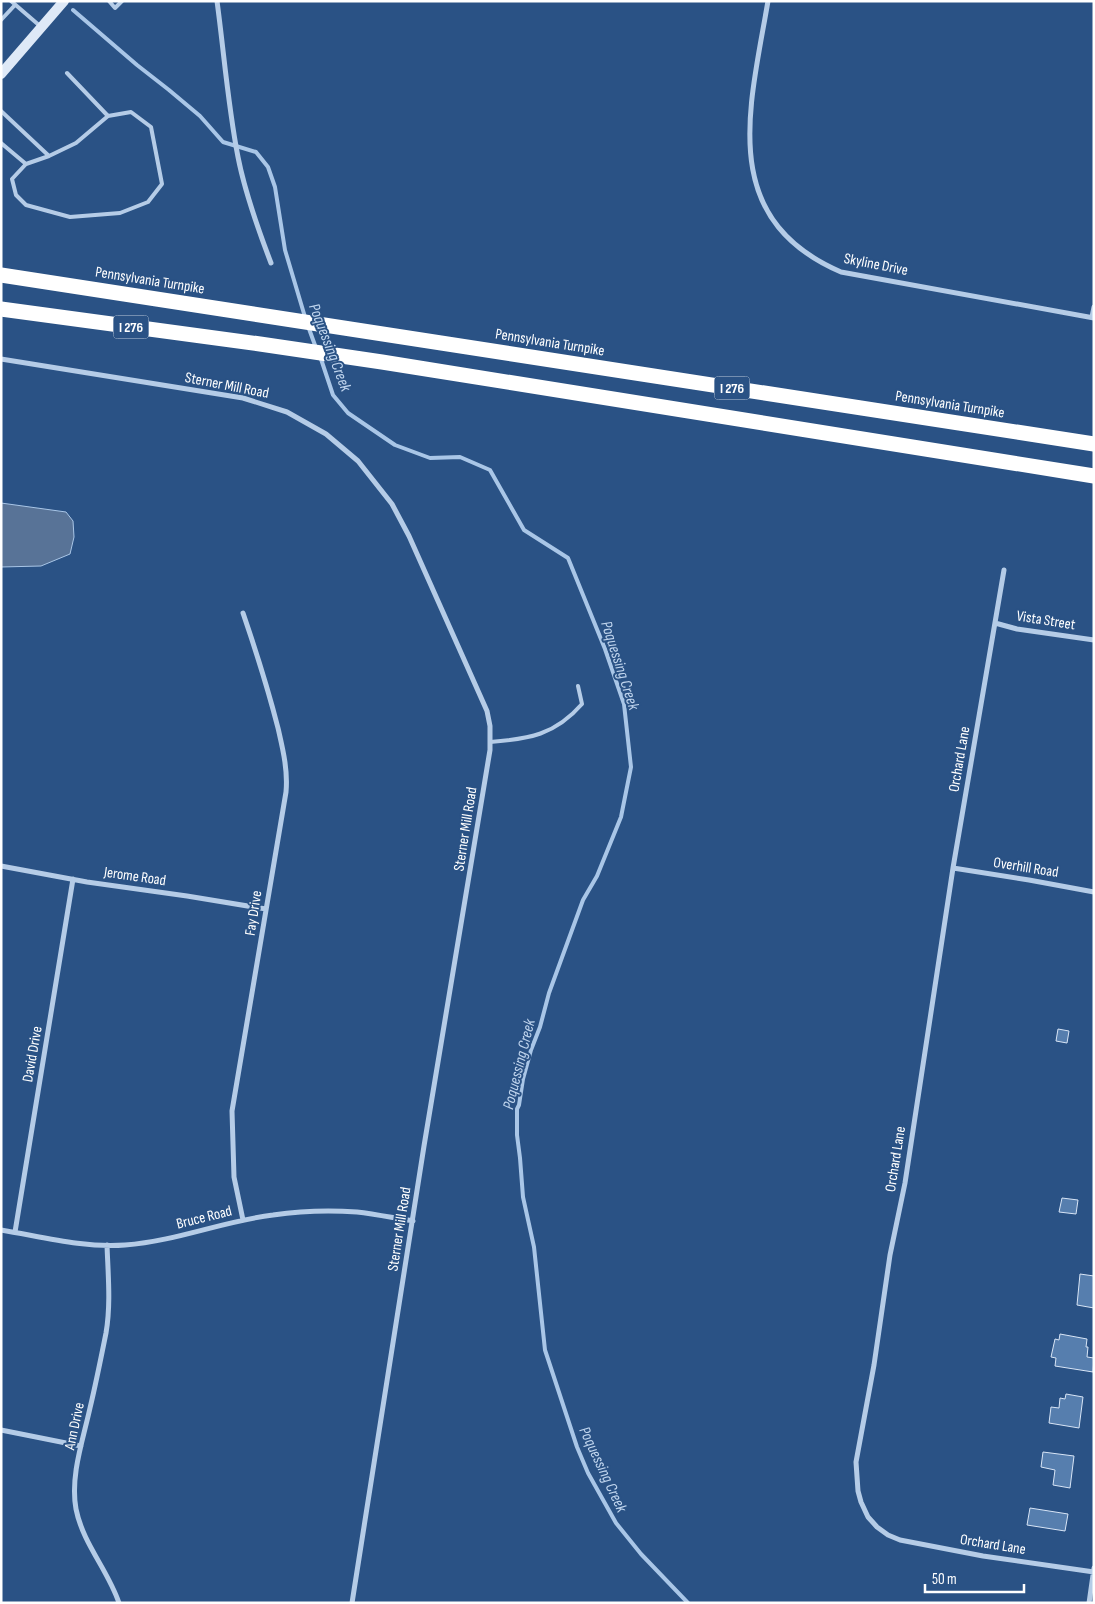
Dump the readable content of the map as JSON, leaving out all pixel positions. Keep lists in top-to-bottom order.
{
  "streets": {
    "highway": ["Pennsylvania Turnpike", "I 276"],
    "street": [
      "Skyline Drive",
      "Sterner Mill Road",
      "Vista Street",
      "Orchard Lane",
      "Overhill Road",
      "Jerome Road",
      "Fay Drive",
      "David Drive",
      "Bruce Road",
      "Ann Drive"
    ]
  },
  "crossings": [
    ["Sterner Mill Road", "Bruce Road"],
    ["Vista Street", "Orchard Lane"],
    ["Orchard Lane", "Overhill Road"],
    ["Jerome Road", "Fay Drive"],
    ["Jerome Road", "David Drive"],
    ["Fay Drive", "Bruce Road"],
    ["David Drive", "Bruce Road"],
    ["Bruce Road", "Ann Drive"]
  ],
  "water": ["Poquessing Creek"],
  "scale_bar": "50 m"
}
